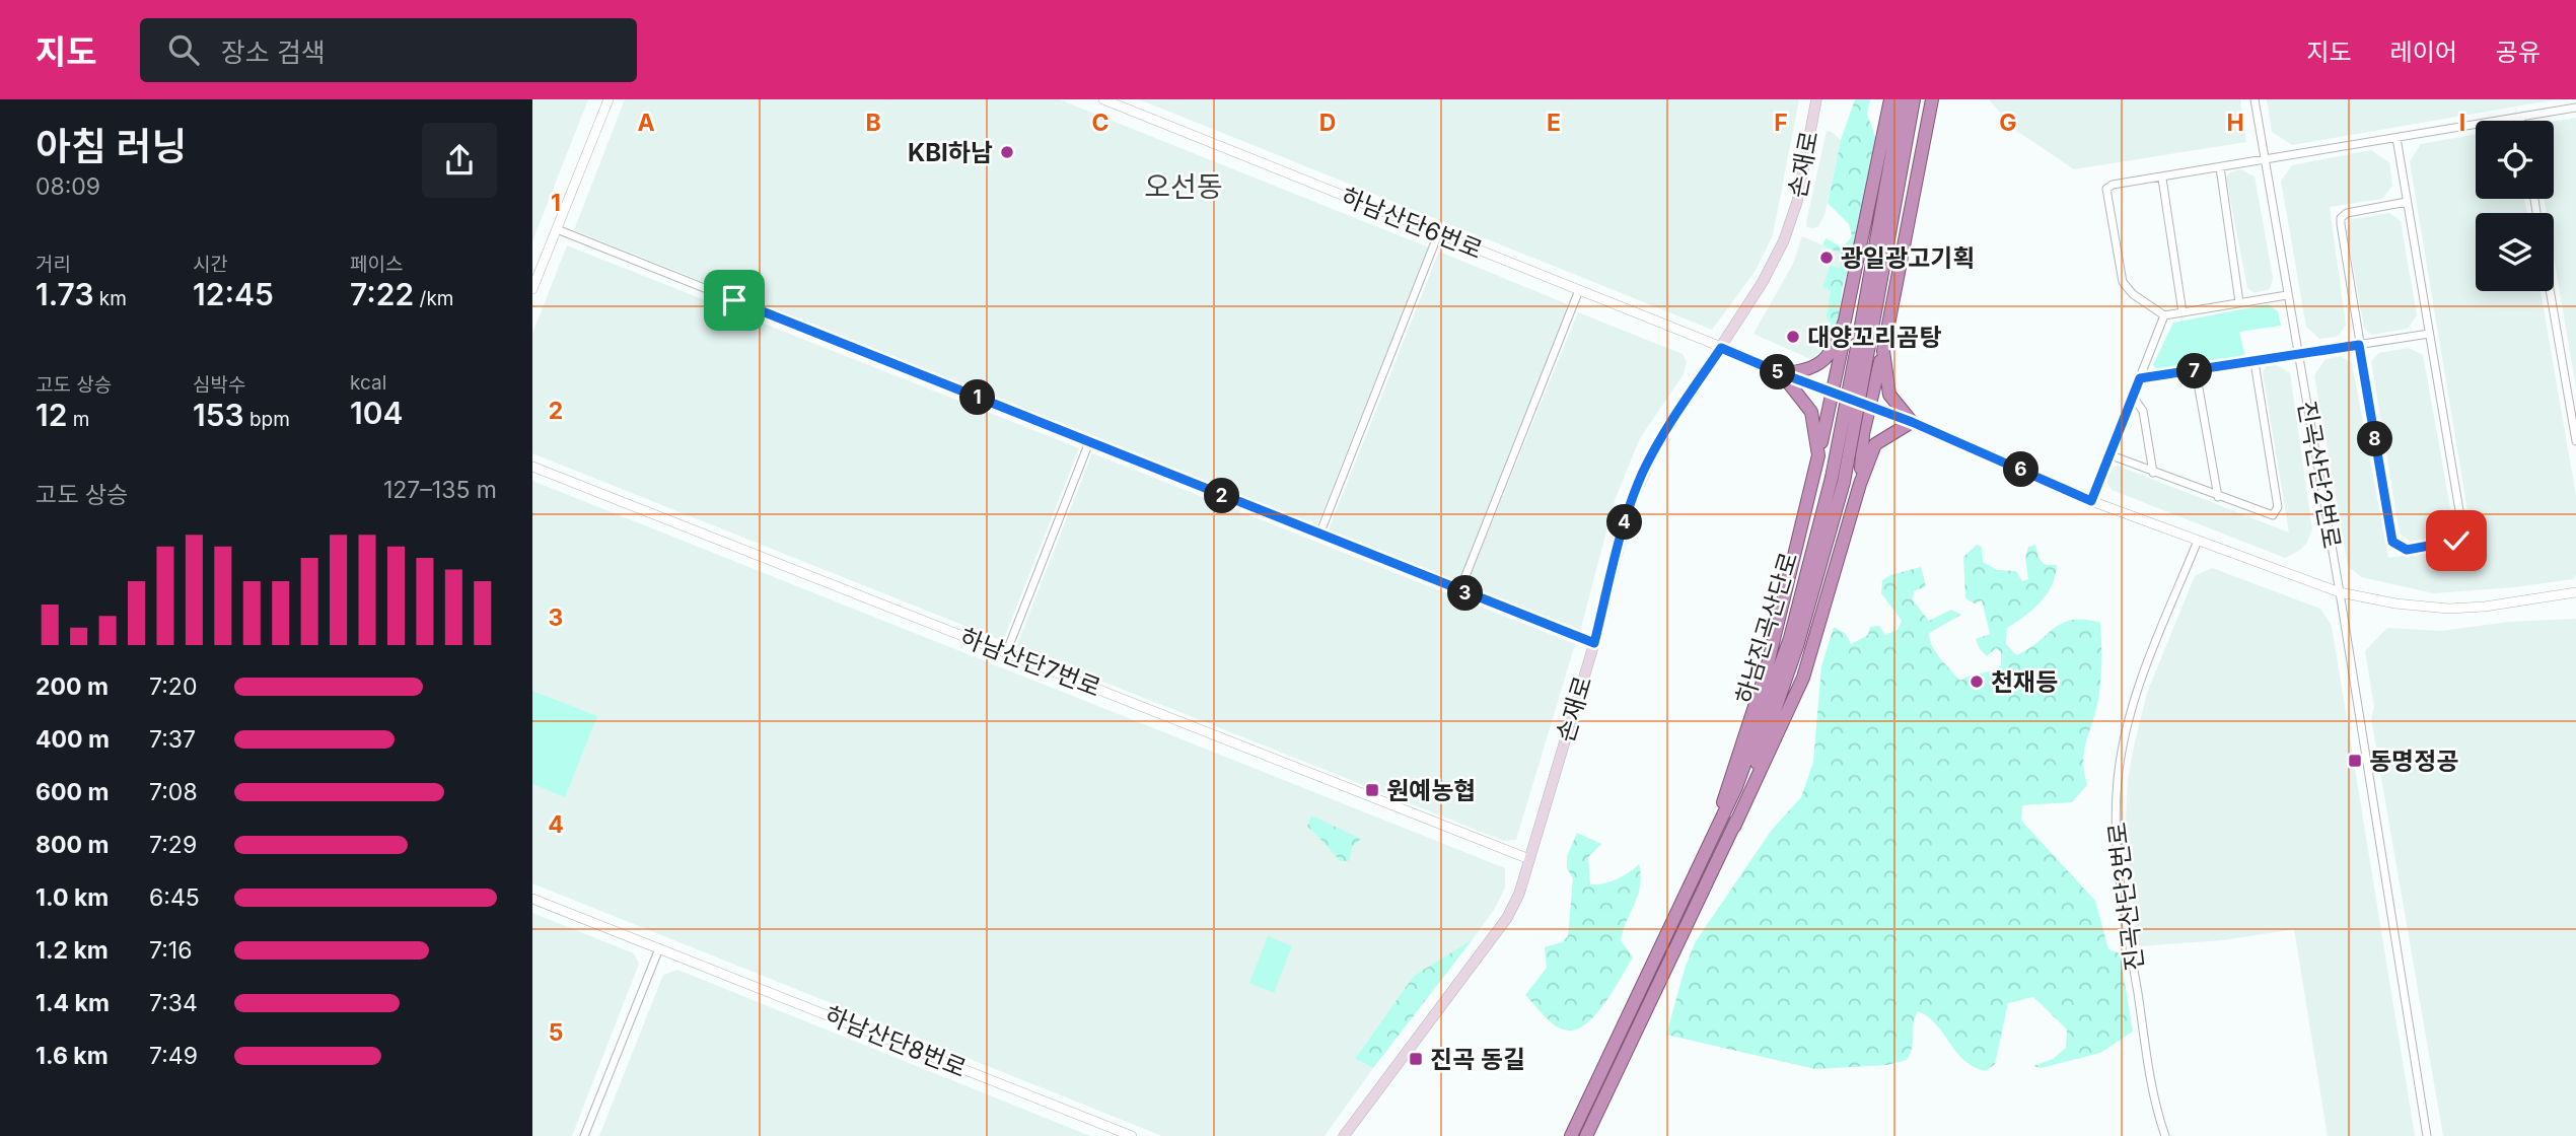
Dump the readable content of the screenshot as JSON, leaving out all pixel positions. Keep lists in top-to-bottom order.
{
  "streets": {
    "highway": ["하남진곡산단로"],
    "main road": ["손재로"],
    "street": [
      "하남산단6번로",
      "진곡산단2번로",
      "하남산단7번로",
      "진곡산단3번로",
      "하남산단8번로"
    ]
  },
  "crossings": [
    ["손재로", "하남산단6번로"],
    ["손재로", "하남산단7번로"]
  ],
  "districts": ["오선동"],
  "places": {
    "other": [
      "KBI하남",
      "광일광고기획",
      "대양꼬리곰탕",
      "천재등"
    ],
    "transit": ["동명정공", "원예농협", "진곡 동길"]
  },
  "page": {
    "header": "지도",
    "search": "장소 검색",
    "nav": ["지도", "레이어", "공유"],
    "heading": ["아침 러닝", "08:09"],
    "stats": [
      ["거리", "1.73 km"],
      ["시간", "12:45"],
      ["페이스", "7:22 /km"],
      ["고도 상승", "12 m"],
      ["심박수", "153 bpm"],
      ["kcal", "104"]
    ],
    "pins": [
      "7",
      "5",
      "1",
      "8",
      "6",
      "2",
      "4",
      "3"
    ],
    "chart": ["고도 상승", "127–135 m"],
    "list": [
      {
        "name": "200 m",
        "note": "7:20"
      },
      {
        "name": "400 m",
        "note": "7:37"
      },
      {
        "name": "600 m",
        "note": "7:08"
      },
      {
        "name": "800 m",
        "note": "7:29"
      },
      {
        "name": "1.0 km",
        "note": "6:45"
      },
      {
        "name": "1.2 km",
        "note": "7:16"
      },
      {
        "name": "1.4 km",
        "note": "7:34"
      },
      {
        "name": "1.6 km",
        "note": "7:49"
      }
    ]
  },
  "grid": {
    "columns": [
      "A",
      "B",
      "C",
      "D",
      "E",
      "F",
      "G",
      "H",
      "I"
    ],
    "rows": [
      "1",
      "2",
      "3",
      "4",
      "5"
    ]
  }
}
